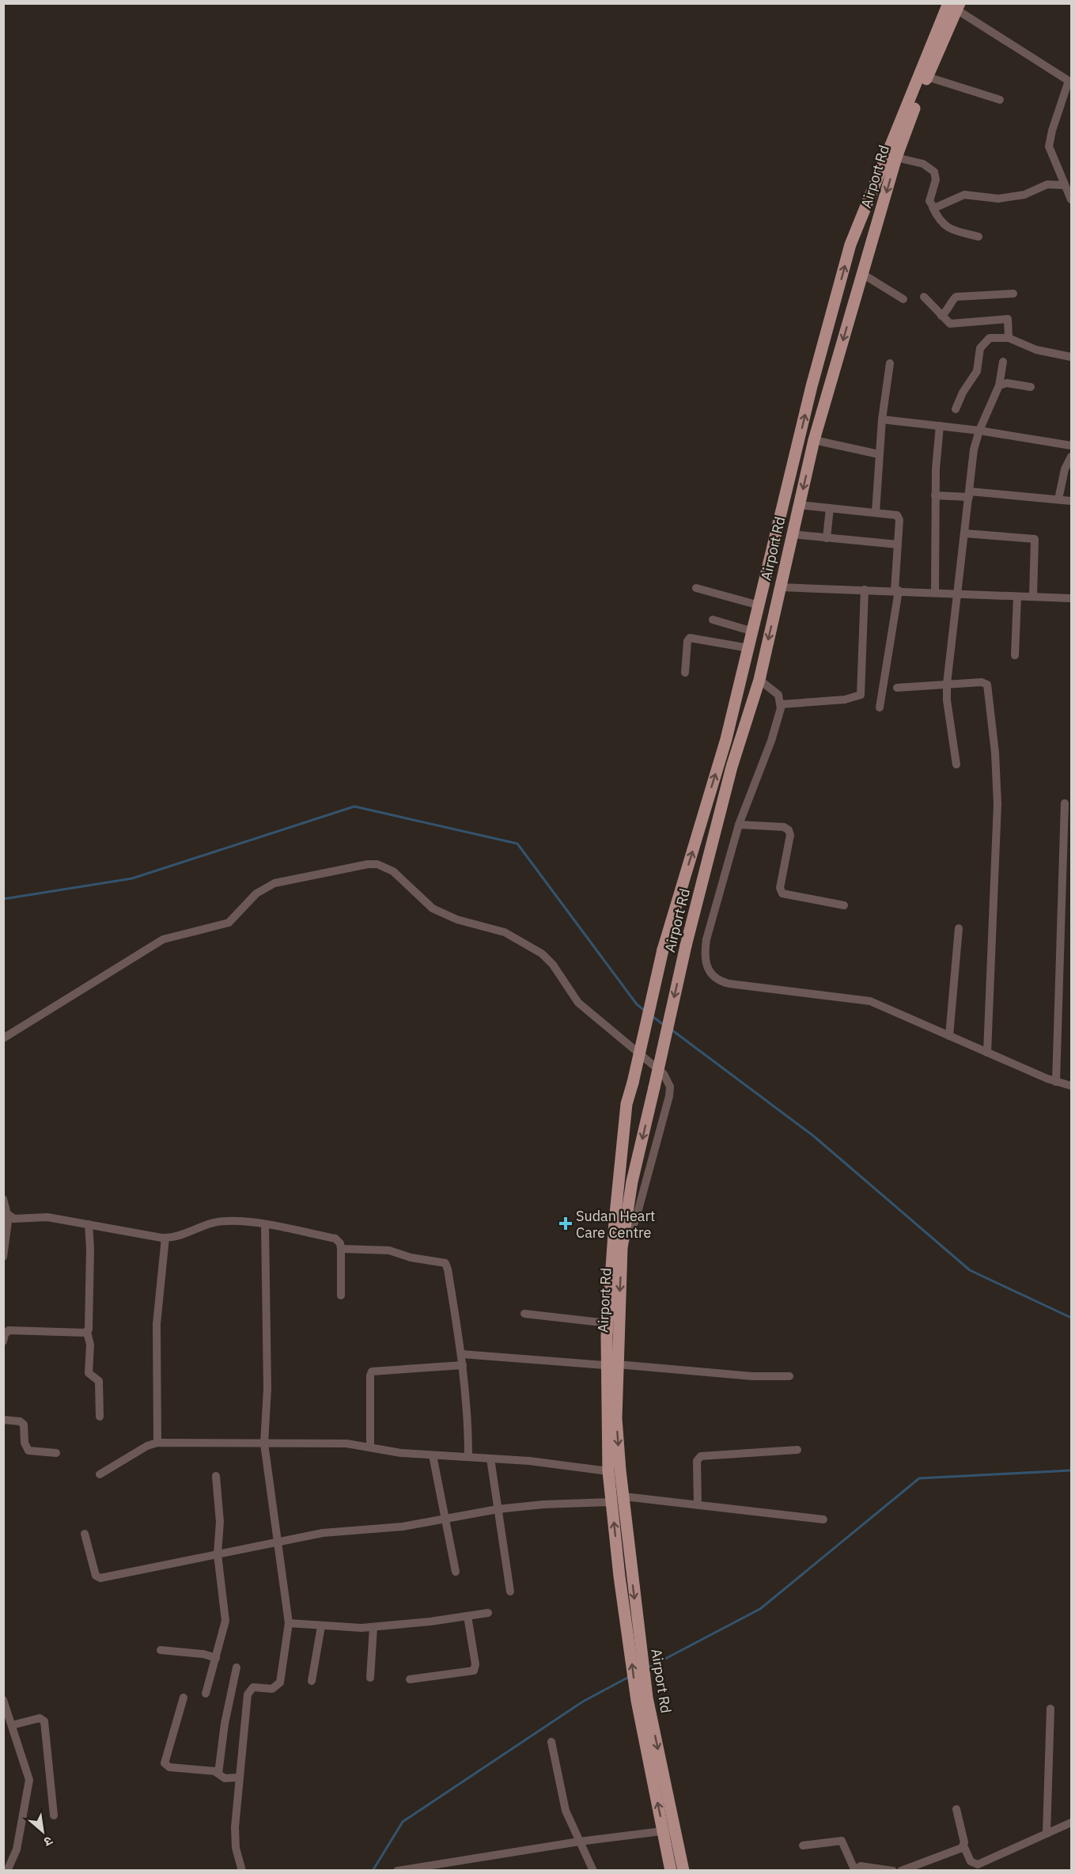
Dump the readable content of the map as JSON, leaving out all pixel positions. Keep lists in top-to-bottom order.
{
  "streets": {
    "main road": ["Airport Rd"]
  },
  "places": {
    "health": ["Sudan Heart Care Centre"]
  },
  "north": "bottom right"
}
